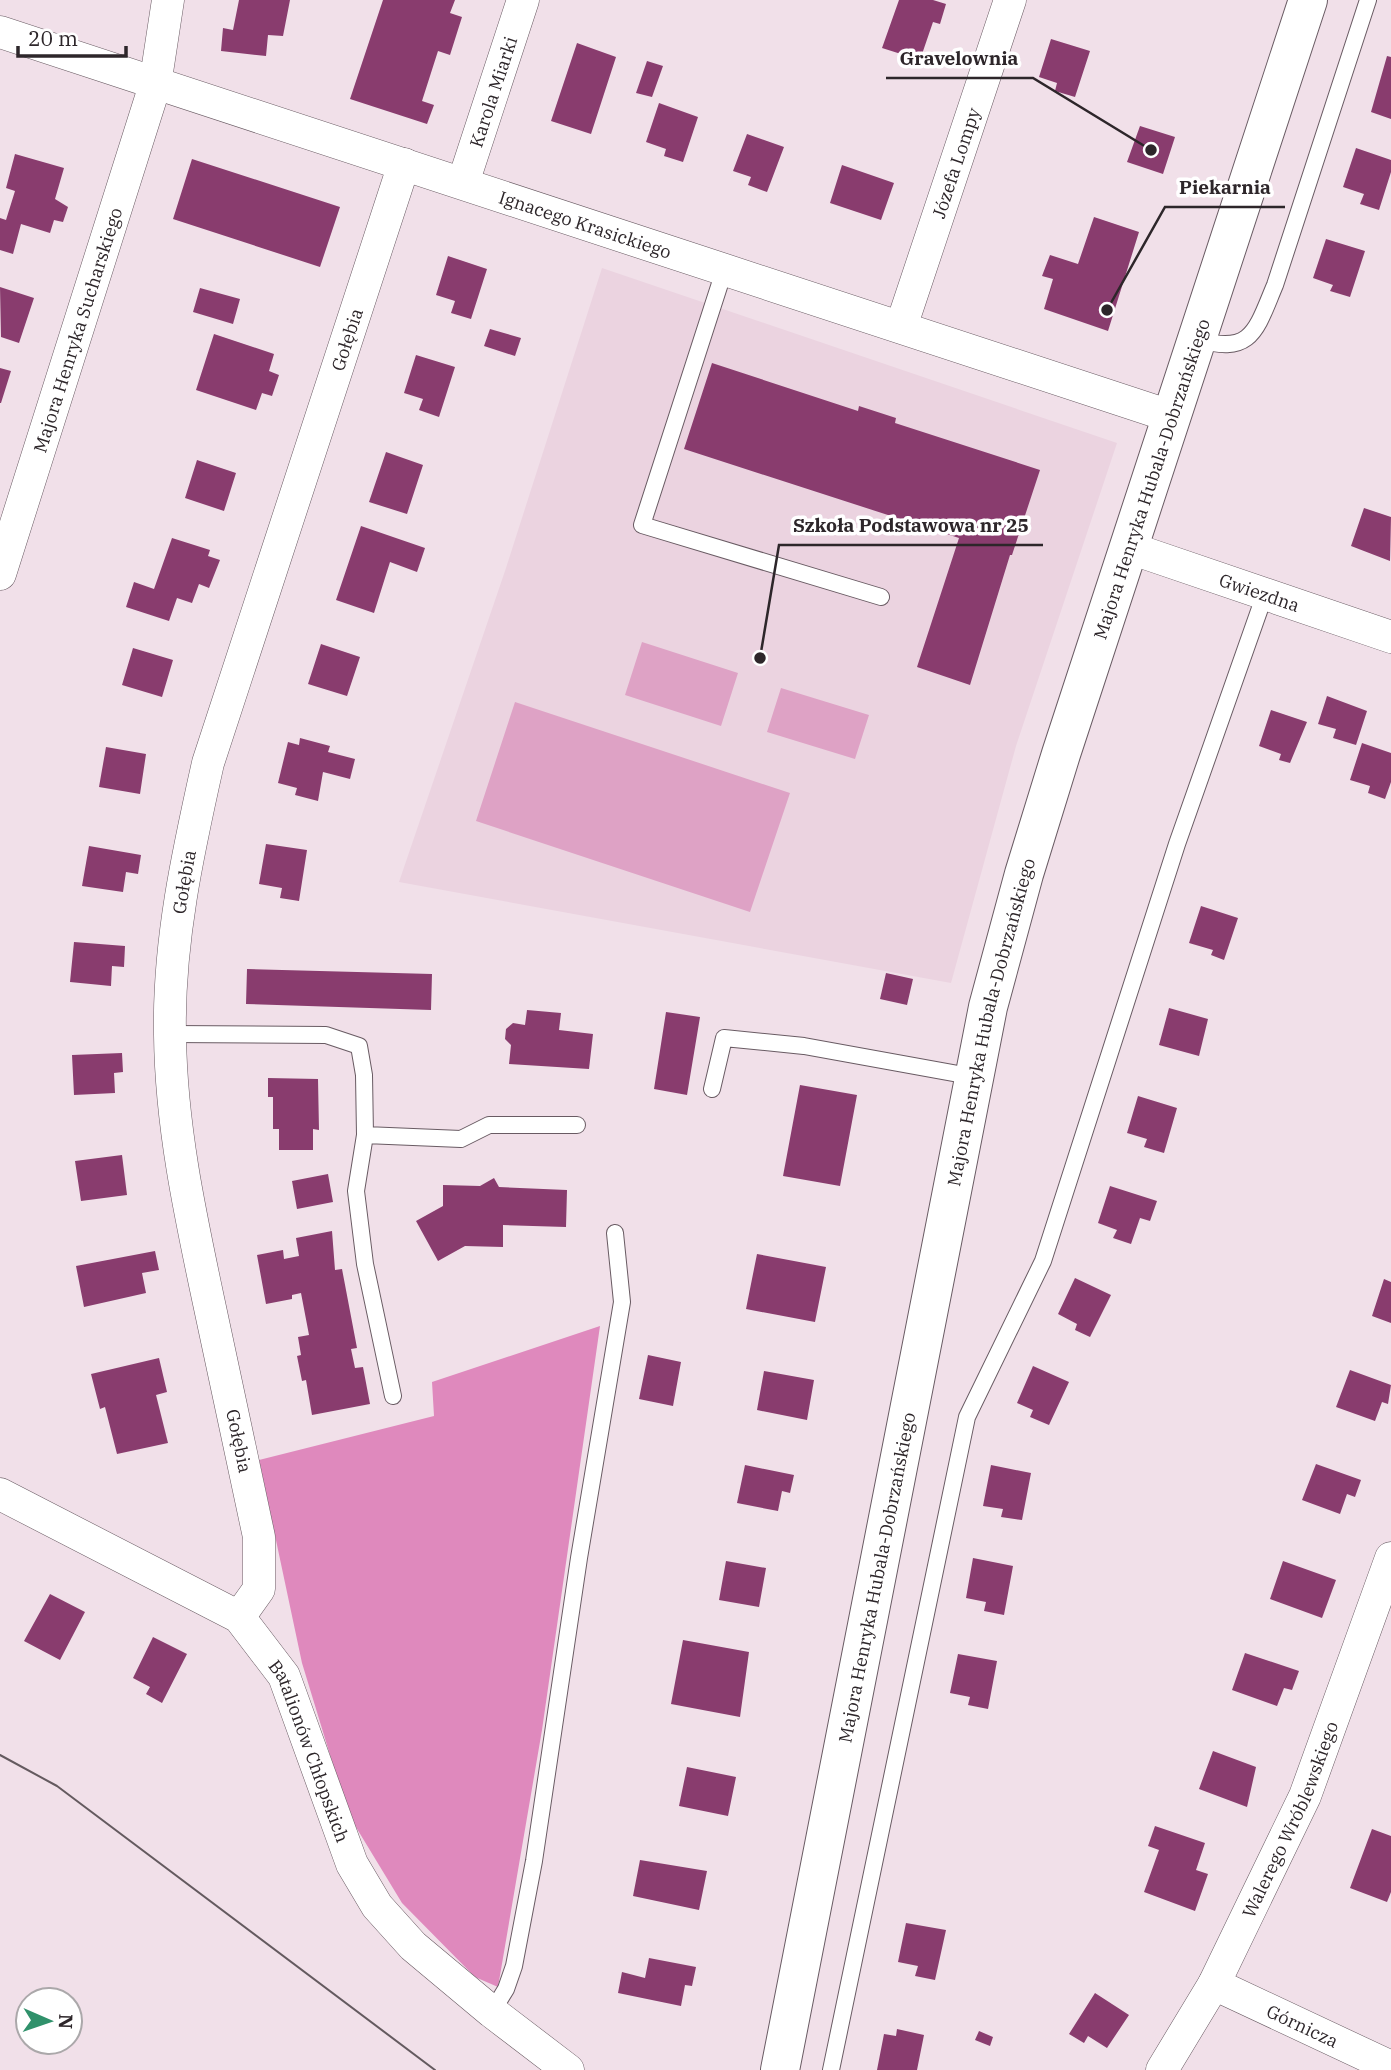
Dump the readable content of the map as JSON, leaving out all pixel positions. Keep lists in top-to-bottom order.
{
  "streets": {
    "street": [
      "Karola Miarki",
      "Józefa Lompy",
      "Ignacego Krasickiego",
      "Majora Henryka Sucharskiego",
      "Gołębia",
      "Majora Henryka Hubala-Dobrzańskiego",
      "Gwiezdna",
      "Batalionów Chłopskich",
      "Walerego Wróblewskiego",
      "Górnicza"
    ]
  },
  "crossings": [
    ["Karola Miarki", "Ignacego Krasickiego"],
    ["Józefa Lompy", "Ignacego Krasickiego"],
    ["Ignacego Krasickiego", "Majora Henryka Sucharskiego"],
    ["Ignacego Krasickiego", "Gołębia"],
    ["Ignacego Krasickiego", "Majora Henryka Hubala-Dobrzańskiego"],
    ["Gołębia", "Batalionów Chłopskich"],
    ["Majora Henryka Hubala-Dobrzańskiego", "Gwiezdna"],
    ["Walerego Wróblewskiego", "Górnicza"]
  ],
  "places": ["Gravelownia", "Piekarnia", "Szkoła Podstawowa nr 25"],
  "scale_bar": "20 m",
  "north": "right"
}
